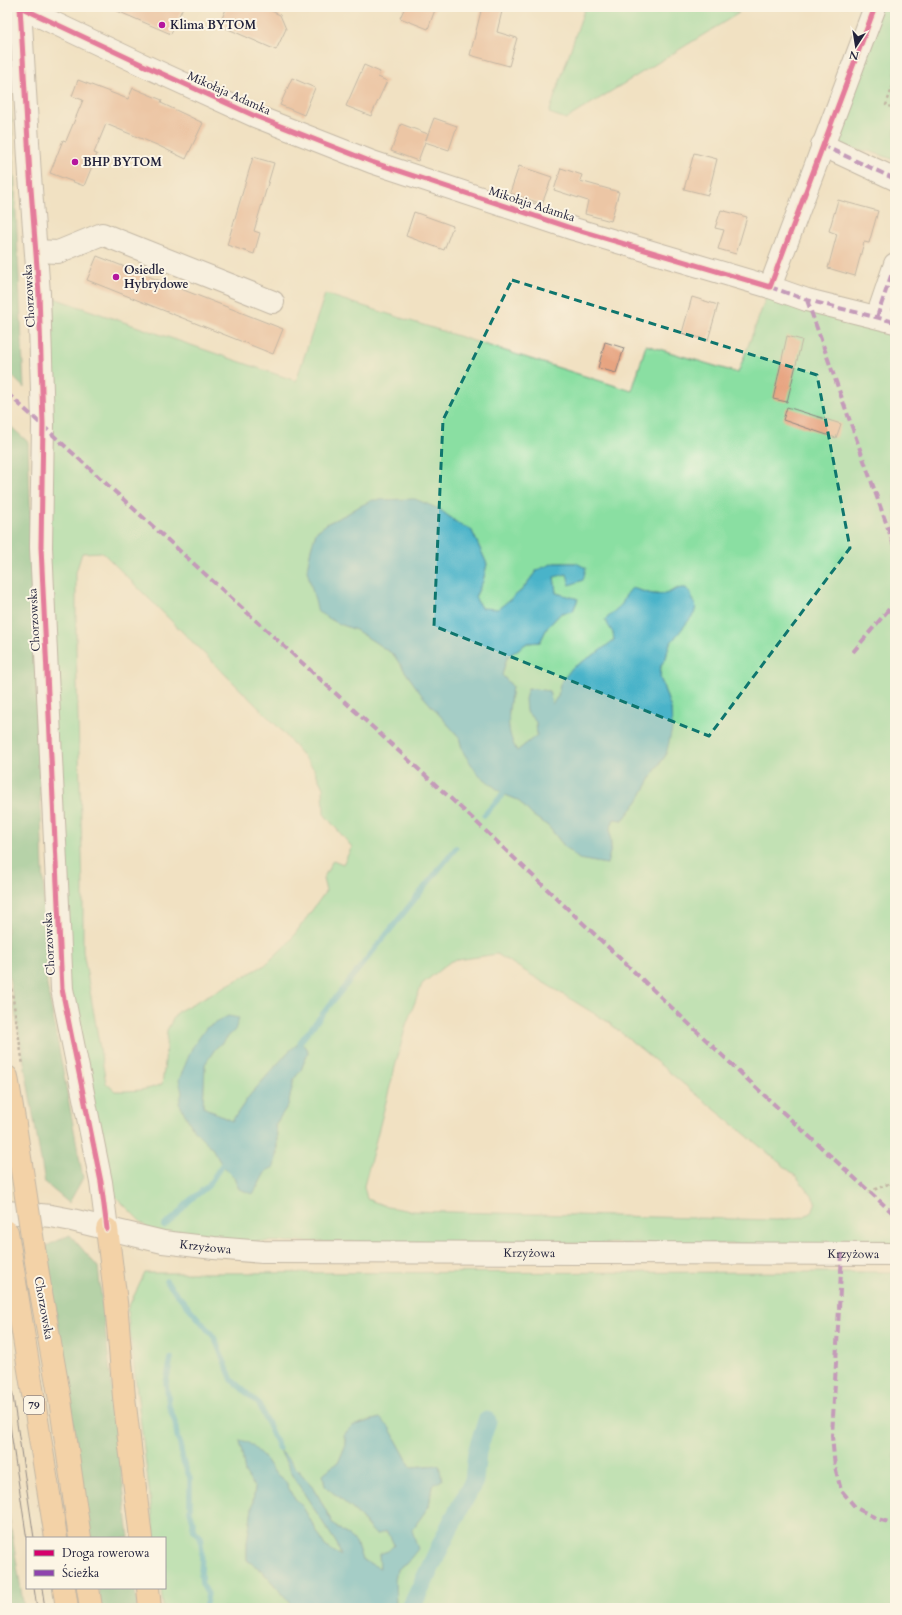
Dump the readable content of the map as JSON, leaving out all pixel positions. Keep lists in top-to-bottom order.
{
  "streets": {
    "main road": ["Chorzowska", "79"],
    "street": ["Mikołaja Adamka", "Krzyżowa"]
  },
  "crossings": [
    ["Mikołaja Adamka", "Chorzowska"],
    ["Chorzowska", "Krzyżowa"]
  ],
  "places": ["Klima BYTOM", "BHP BYTOM", "Osiedle Hybrydowe"],
  "legend": ["Droga rowerowa", "Ścieżka"],
  "north": "bottom"
}
